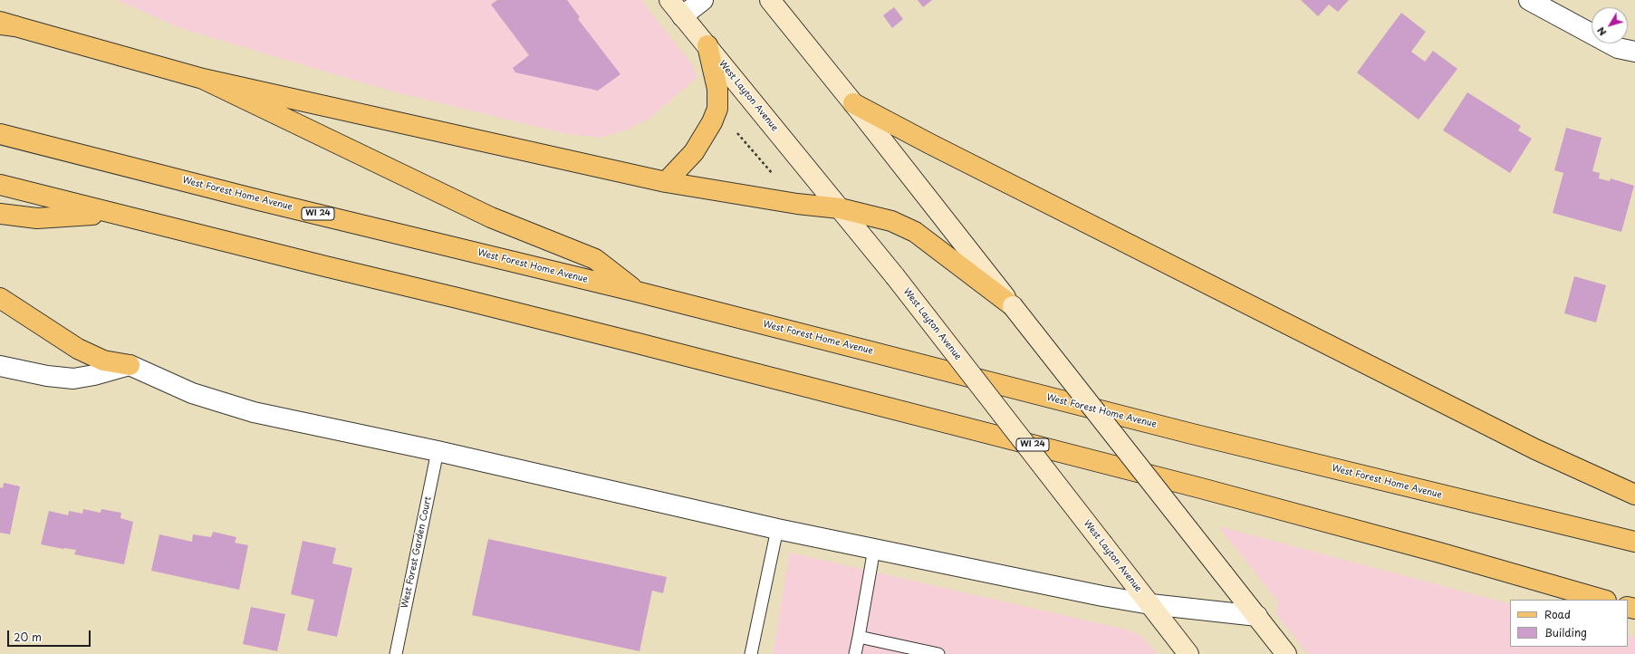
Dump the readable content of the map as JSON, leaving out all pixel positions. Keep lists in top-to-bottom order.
{
  "streets": {
    "main road": ["West Layton Avenue", "West Forest Home Avenue", "WI 24"],
    "lane": ["West Forest Garden Court"]
  },
  "legend": ["Road", "Building"],
  "scale_bar": "20 m",
  "north": "bottom left"
}
